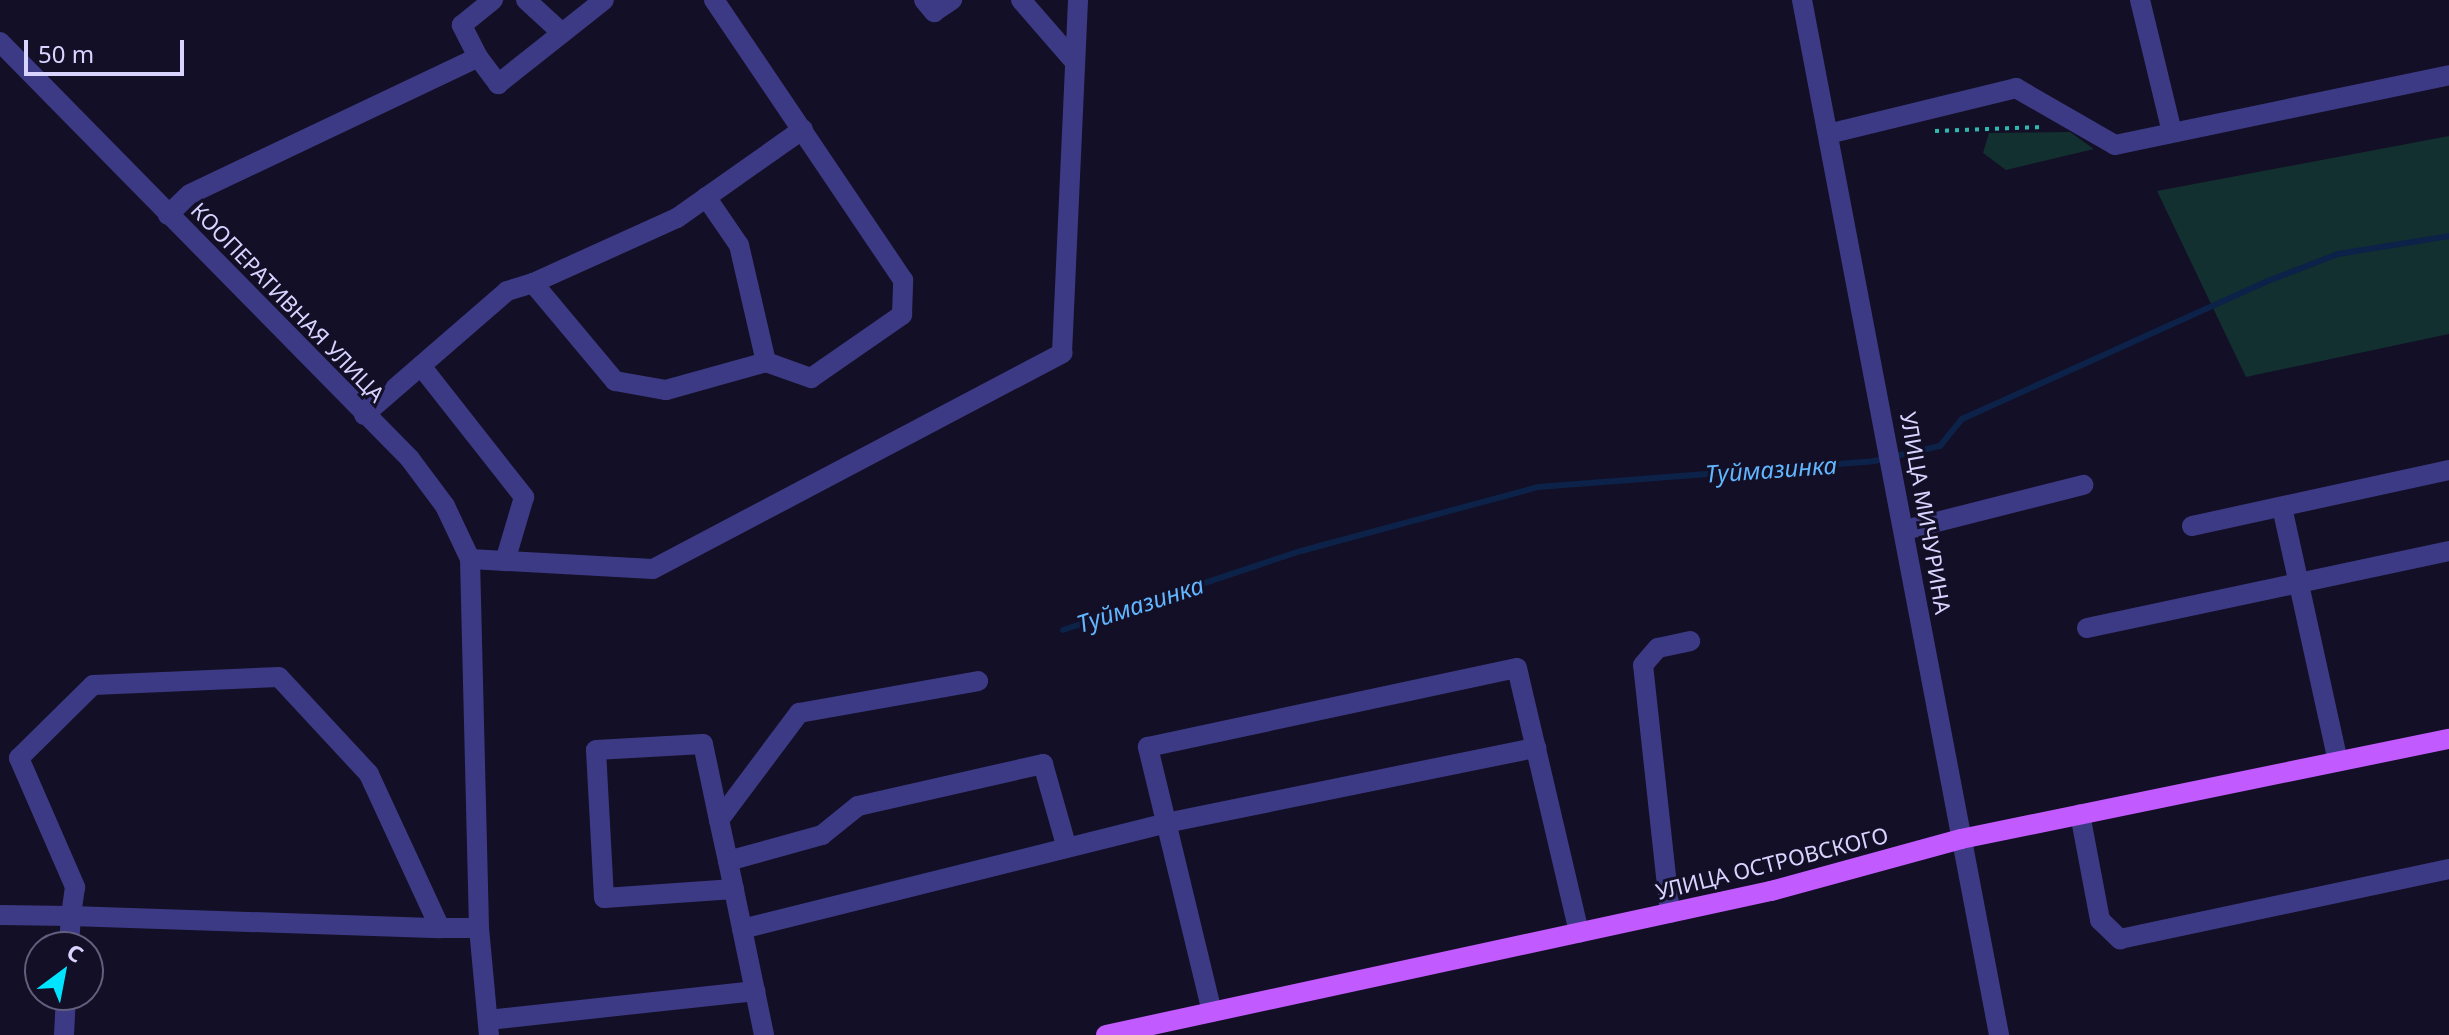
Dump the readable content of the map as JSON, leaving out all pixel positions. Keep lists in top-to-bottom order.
{
  "streets": {
    "main road": ["УЛИЦА ОСТРОВСКОГО"],
    "street": ["КООПЕРАТИВНАЯ УЛИЦА", "УЛИЦА МИЧУРИНА"]
  },
  "crossings": [
    ["УЛИЦА МИЧУРИНА", "УЛИЦА ОСТРОВСКОГО"]
  ],
  "water": ["Туймазинка"],
  "scale_bar": "50 m",
  "north": "top right"
}
